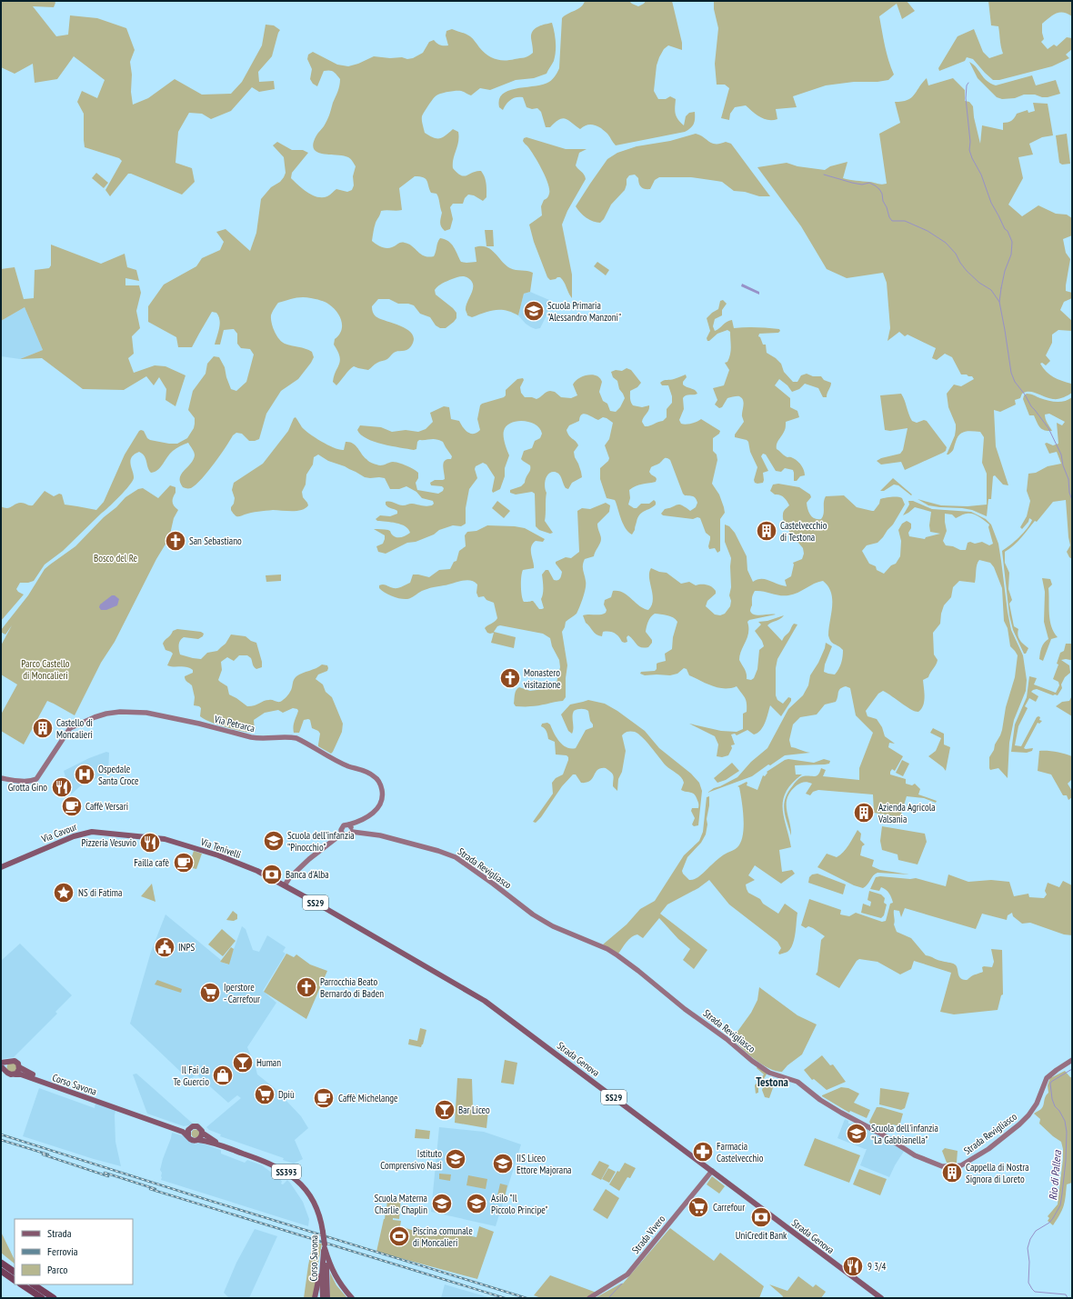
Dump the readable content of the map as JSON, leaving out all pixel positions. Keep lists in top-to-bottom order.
{
  "streets": {
    "main road": [
      "Via Cavour",
      "Via Tenivelli",
      "SS29",
      "Strada Genova",
      "Corso Savona",
      "SS393"
    ],
    "street": ["Via Petrarca", "Strada Revigliasco", "Strada Vivero"]
  },
  "crossings": [
    ["Via Petrarca", "Strada Revigliasco"],
    ["Via Cavour", "Via Tenivelli"],
    ["Via Tenivelli", "Strada Genova"],
    ["Strada Genova", "Strada Vivero"]
  ],
  "districts": ["Testona"],
  "water": ["Rio di Pallera"],
  "parks": ["Bosco del Re", "Parco Castello di Moncalieri"],
  "places": {
    "school or university": [
      "Scuola Primaria \"Alessandro Manzoni\"",
      "Scuola dell’infanzia ”Pinocchio\"",
      "Scuola dell'infanzia \"La Gabbianella\"",
      "Istituto Comprensivo Nasi",
      "IIS Liceo Ettore Majorana",
      "Scuola Materna Charlie Chaplin",
      "Asilo \"Il Piccolo Principe\""
    ],
    "building": [
      "Castelvecchio di Testona",
      "Castello di Moncalieri",
      "Azienda Agricola Valsania",
      "Cappella di Nostra Signora di Loreto"
    ],
    "church": ["San Sebastiano", "Monastero visitazione", "Parrocchia Beato Bernardo di Baden"],
    "hospital": ["Ospedale Santa Croce"],
    "restaurant": ["Grotta Gino", "Pizzeria Vesuvio", "9 3/4"],
    "cafe": ["Caffè Versari", "Failla cafè", "Caffè Michelange"],
    "bank": ["Banca d'Alba", "UniCredit Bank"],
    "place": ["NS di Fatima"],
    "public building": ["INPS"],
    "supermarket": ["Iperstore - Carrefour", "Dpiù", "Carrefour"],
    "bar": ["Human", "Bar Liceo"],
    "shop": ["Il Fai da Te Guercio"],
    "pharmacy": ["Farmacia Castelvecchio"],
    "sports": ["Piscina comunale di Moncalieri"]
  },
  "legend": ["Strada", "Ferrovia", "Parco"]
}
